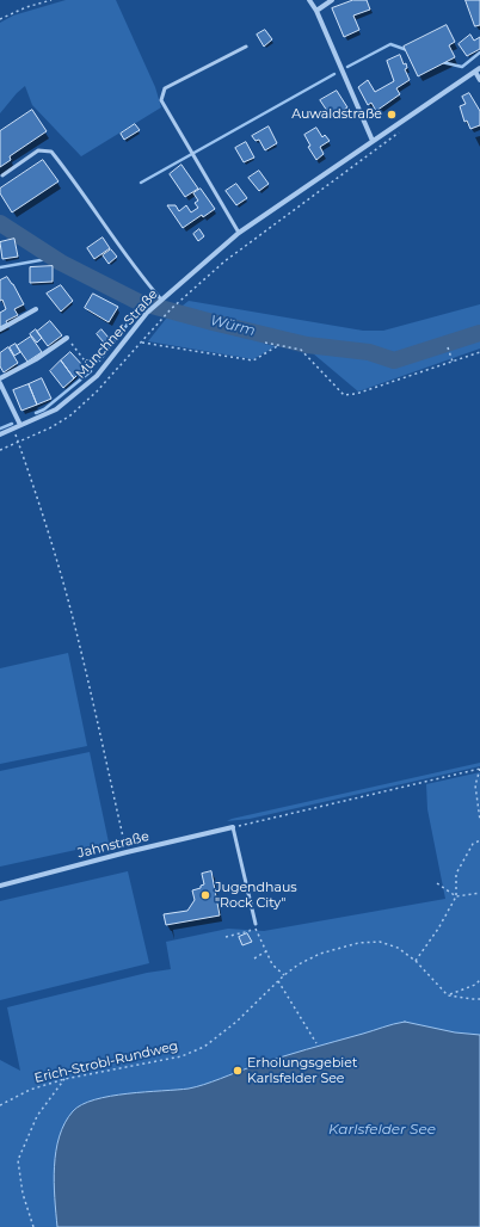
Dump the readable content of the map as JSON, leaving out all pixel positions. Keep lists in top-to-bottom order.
{
  "streets": {
    "street": ["Münchner Straße", "Jahnstraße"],
    "path": ["Erich-Strobl-Rundweg"]
  },
  "water": ["Würm", "Karlsfelder See"],
  "places": ["Auwaldstraße", "Jugendhaus \"Rock City\"", "Erholungsgebiet Karlsfelder See"]
}
